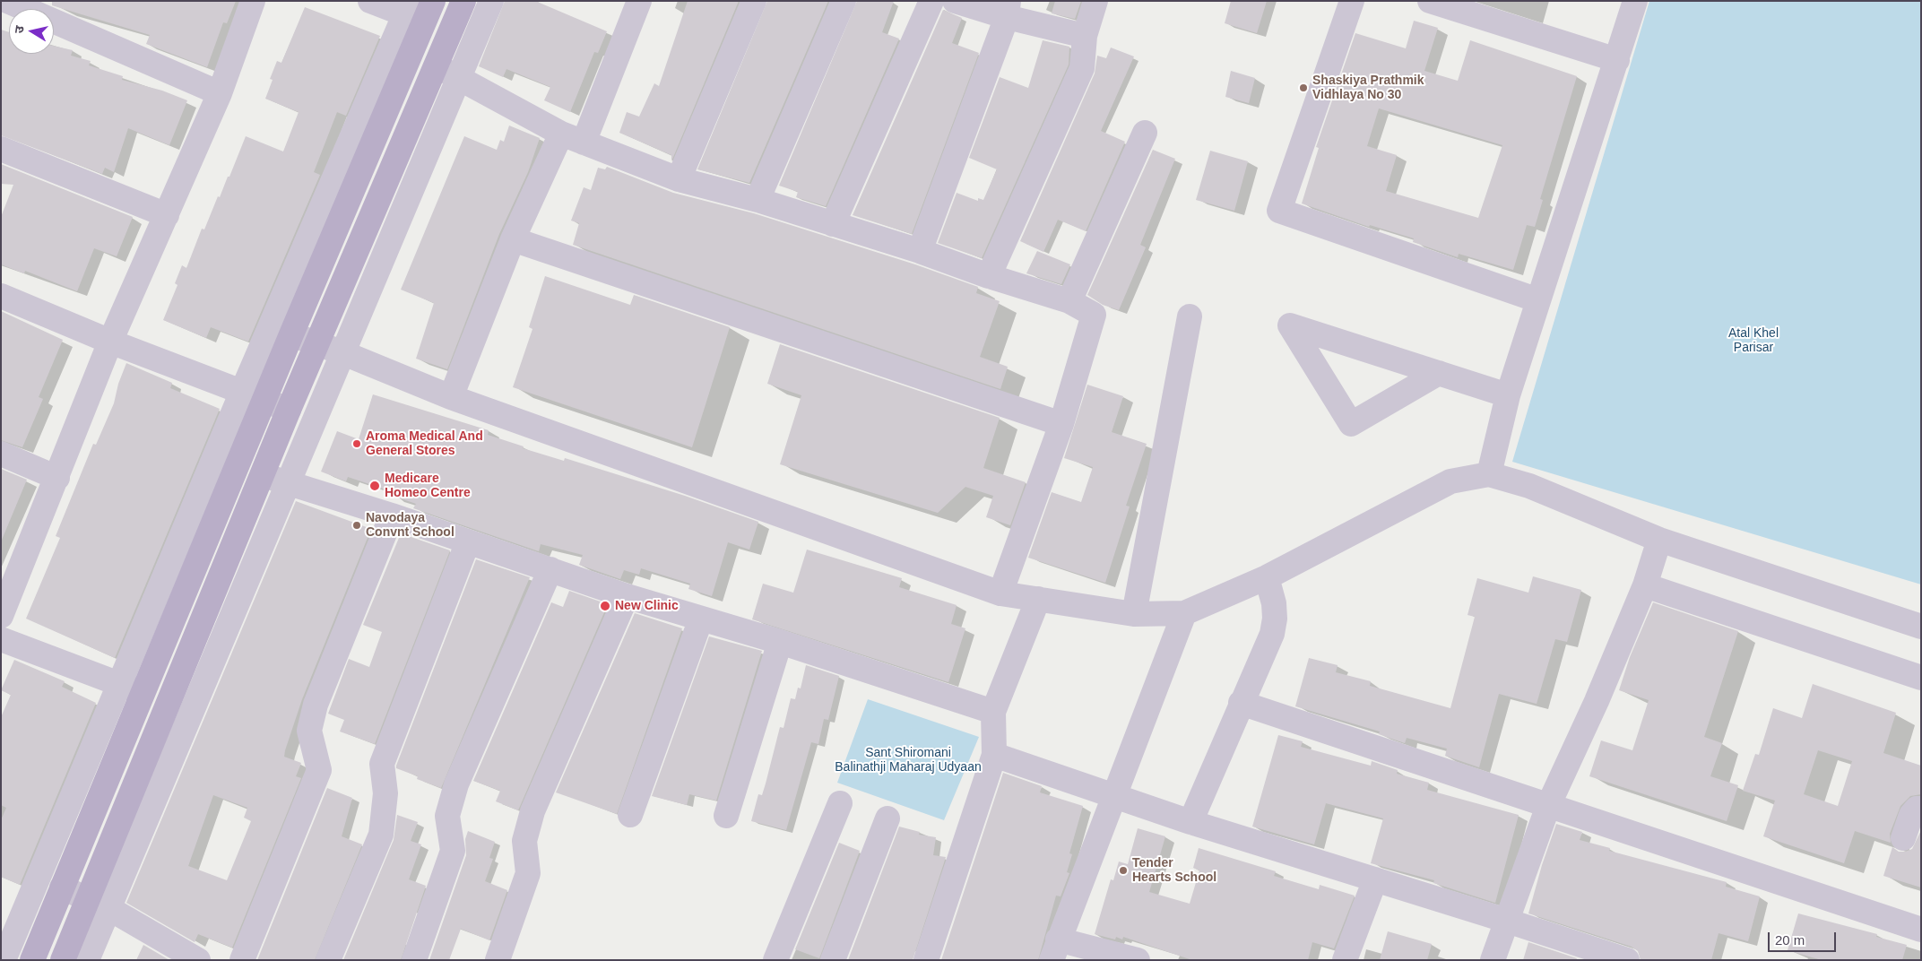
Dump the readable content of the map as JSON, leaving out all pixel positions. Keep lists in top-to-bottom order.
{
  "parks": ["Atal Khel Parisar", "Sant Shiromani Balinathji Maharaj Udyaan"],
  "places": [
    "Shaskiya Prathmik Vidhlaya No 30",
    "Aroma Medical And General Stores",
    "Medicare Homeo Centre",
    "Navodaya Convnt School",
    "New Clinic",
    "Tender Hearts School"
  ],
  "scale_bar": "20 m",
  "north": "left"
}
